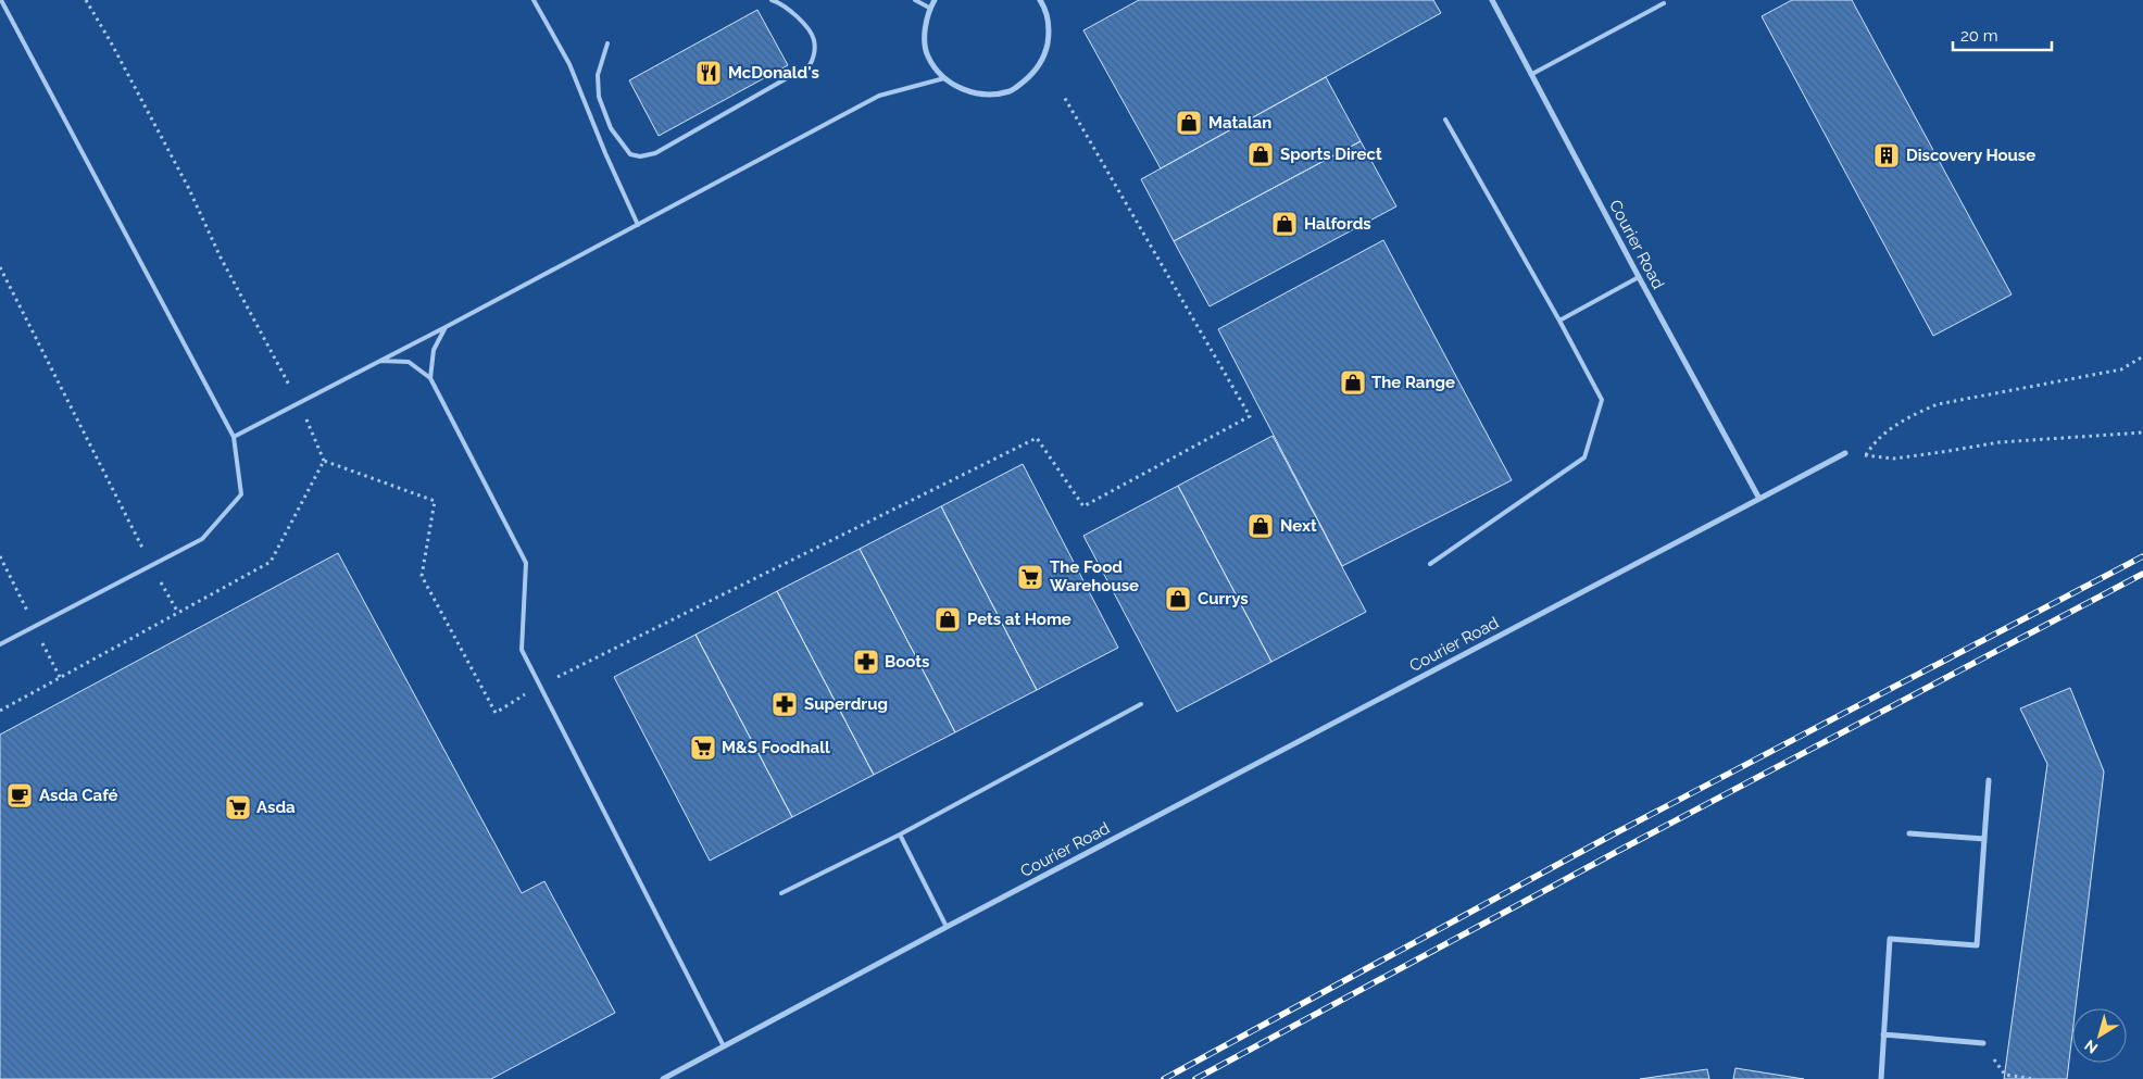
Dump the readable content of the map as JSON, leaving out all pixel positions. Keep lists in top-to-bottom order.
{
  "streets": {
    "street": ["Courier Road"]
  },
  "places": {
    "restaurant": ["McDonald's"],
    "shop": [
      "Matalan",
      "Sports Direct",
      "Halfords",
      "The Range",
      "Next",
      "Currys",
      "Pets at Home"
    ],
    "building": ["Discovery House"],
    "supermarket": ["The Food Warehouse", "M&S Foodhall", "Asda"],
    "pharmacy": ["Boots", "Superdrug"],
    "cafe": ["Asda Café"]
  },
  "scale_bar": "20 m",
  "north": "bottom left"
}
